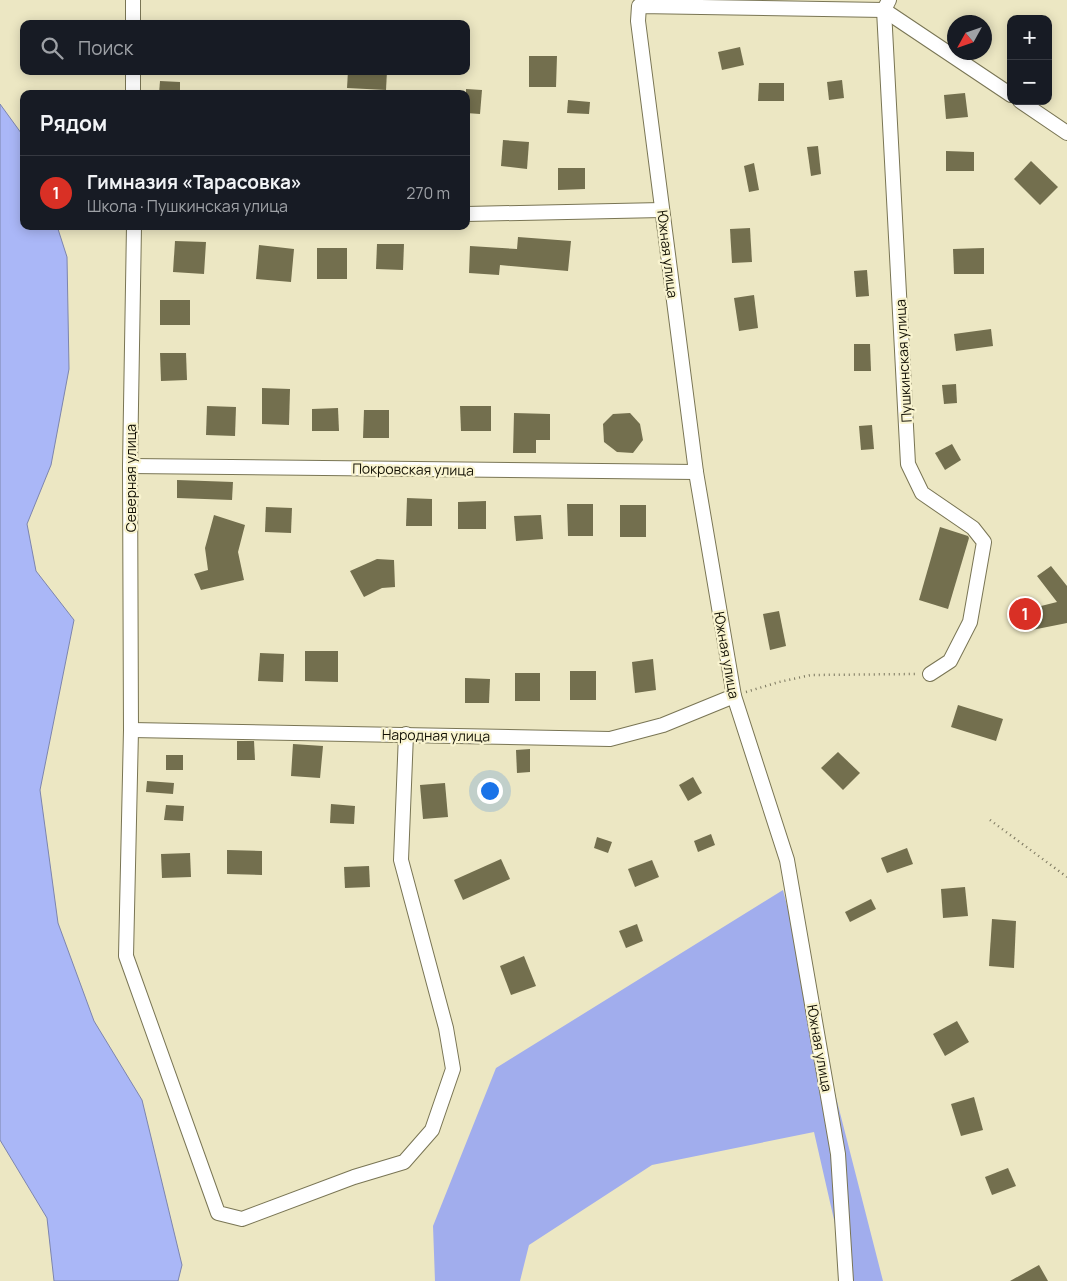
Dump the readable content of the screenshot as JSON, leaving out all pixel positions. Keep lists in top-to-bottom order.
{
  "streets": {
    "street": [
      "Южная улица",
      "Пушкинская улица",
      "Покровская улица",
      "Северная улица",
      "Народная улица"
    ]
  },
  "crossings": [
    ["Южная улица", "Пушкинская улица"],
    ["Южная улица", "Покровская улица"],
    ["Южная улица", "Народная улица"],
    ["Покровская улица", "Северная улица"],
    ["Северная улица", "Народная улица"]
  ],
  "north": "bottom left",
  "page": {
    "map_buttons": ["+", "−"],
    "search": "Поиск",
    "heading": "Рядом",
    "list": [
      {
        "mark": "1",
        "name": "Гимназия «Тарасовка»",
        "note": "Школа · Пушкинская улица",
        "value": "270 m"
      }
    ],
    "pins": "1"
  }
}
